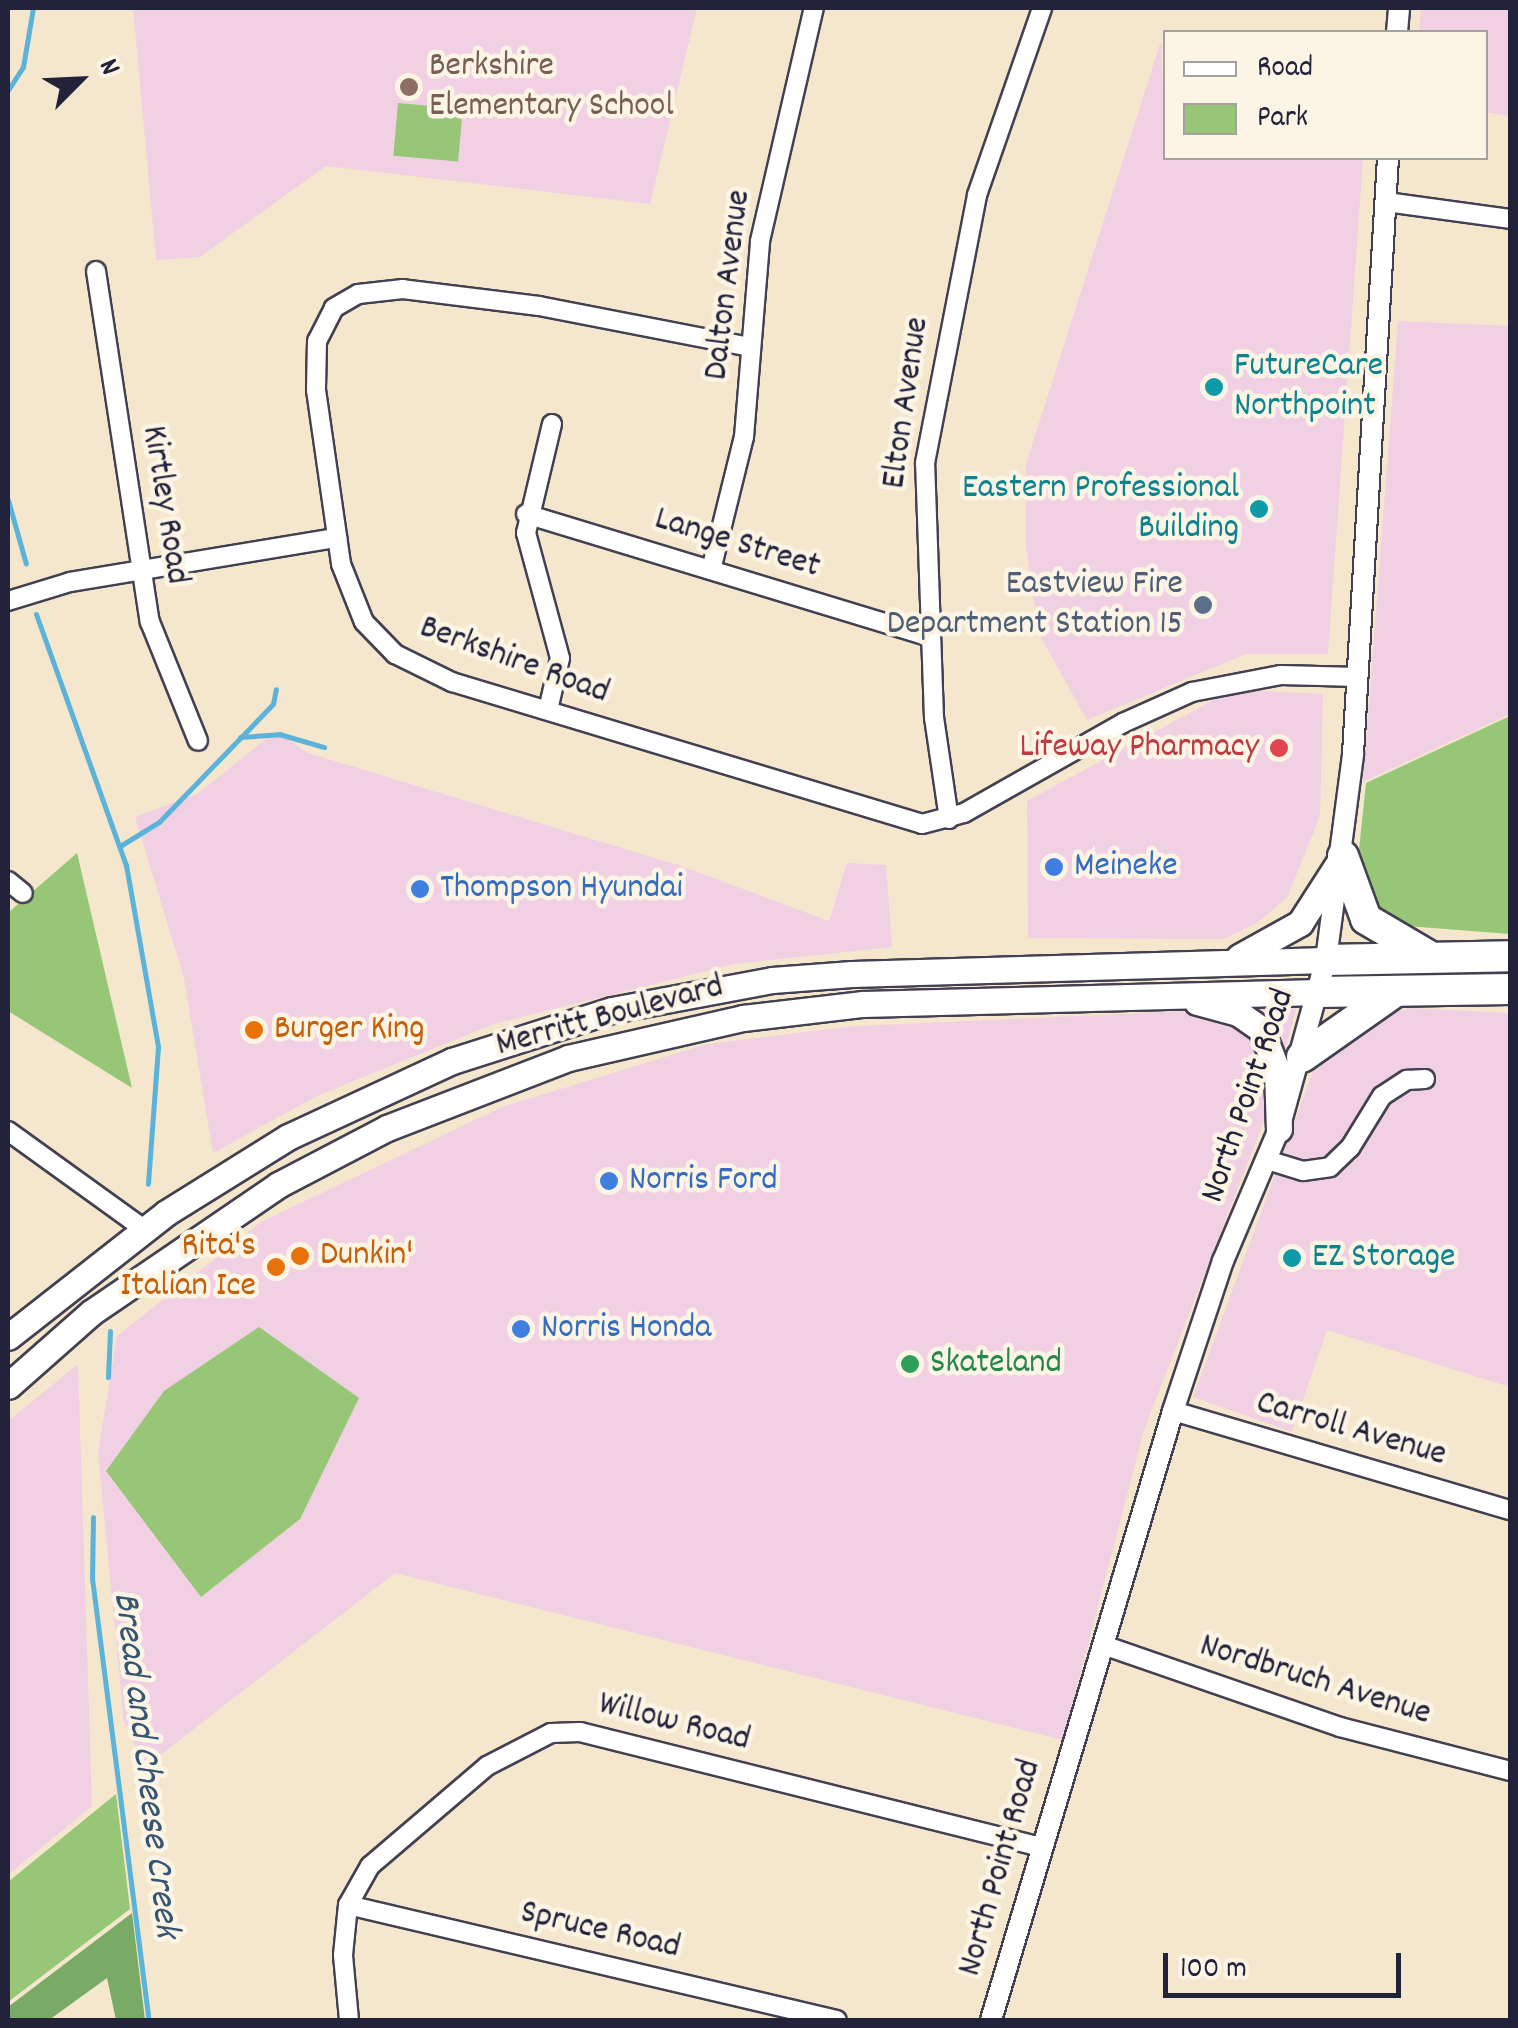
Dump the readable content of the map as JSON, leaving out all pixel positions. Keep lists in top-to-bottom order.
{
  "streets": {
    "main road": ["Merritt Boulevard"],
    "street": [
      "Dalton Avenue",
      "Elton Avenue",
      "Kirtley Road",
      "Lange Street",
      "Berkshire Road",
      "North Point Road",
      "Carroll Avenue",
      "Nordbruch Avenue",
      "Willow Road",
      "Spruce Road"
    ]
  },
  "crossings": [
    ["Dalton Avenue", "Lange Street"],
    ["Dalton Avenue", "Berkshire Road"],
    ["Elton Avenue", "Lange Street"],
    ["Elton Avenue", "Berkshire Road"],
    ["Berkshire Road", "North Point Road"],
    ["Merritt Boulevard", "North Point Road"],
    ["North Point Road", "Carroll Avenue"],
    ["North Point Road", "Nordbruch Avenue"],
    ["North Point Road", "Willow Road"],
    ["Willow Road", "Spruce Road"]
  ],
  "water": ["Bread and Cheese Creek"],
  "places": [
    "Berkshire Elementary School",
    "FutureCare Northpoint",
    "Eastern Professional Building",
    "Eastview Fire Department Station 15",
    "Lifeway Pharmacy",
    "Meineke",
    "Thompson Hyundai",
    "Burger King",
    "Norris Ford",
    "Dunkin'",
    "EZ Storage",
    "Rita's Italian Ice",
    "Norris Honda",
    "Skateland"
  ],
  "legend": ["Road", "Park"],
  "scale_bar": "100 m",
  "north": "top right"
}
